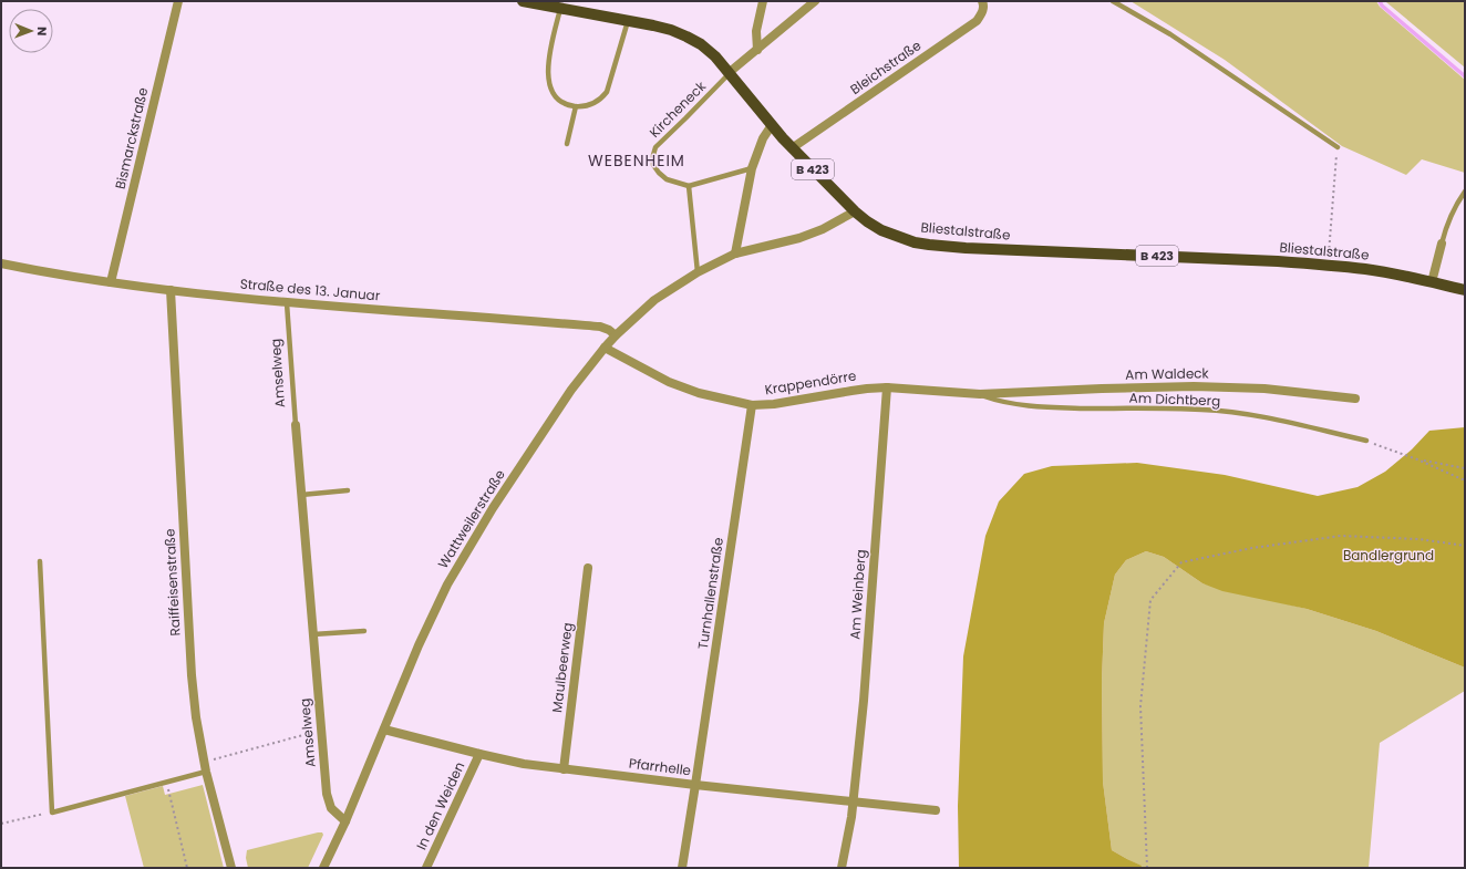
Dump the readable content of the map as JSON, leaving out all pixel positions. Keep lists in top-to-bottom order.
{
  "streets": {
    "main road": ["B 423", "Bliestalstraße"],
    "street": [
      "Bleichstraße",
      "Bismarckstraße",
      "Straße des 13. Januar",
      "Amselweg",
      "Am Waldeck",
      "Krappendörre",
      "Wattweilerstraße",
      "Raiffeisenstraße",
      "Turnhallenstraße",
      "Am Weinberg",
      "Maulbeerweg",
      "Pfarrhelle",
      "In den Weiden"
    ],
    "lane": ["Kircheneck", "Am Dichtberg"]
  },
  "crossings": [
    ["Bleichstraße", "Bliestalstraße"],
    ["Kircheneck", "Bliestalstraße"],
    ["Bismarckstraße", "Straße des 13. Januar"],
    ["Bliestalstraße", "Wattweilerstraße"],
    ["Straße des 13. Januar", "Amselweg"],
    ["Straße des 13. Januar", "Wattweilerstraße"],
    ["Straße des 13. Januar", "Raiffeisenstraße"],
    ["Amselweg", "Wattweilerstraße"],
    ["Am Waldeck", "Krappendörre"],
    ["Am Waldeck", "Am Dichtberg"],
    ["Krappendörre", "Am Dichtberg"],
    ["Krappendörre", "Wattweilerstraße"],
    ["Krappendörre", "Turnhallenstraße"],
    ["Krappendörre", "Am Weinberg"],
    ["Wattweilerstraße", "Pfarrhelle"],
    ["Turnhallenstraße", "Pfarrhelle"],
    ["Am Weinberg", "Pfarrhelle"],
    ["Maulbeerweg", "Pfarrhelle"],
    ["Pfarrhelle", "In den Weiden"]
  ],
  "districts": ["WEBENHEIM"],
  "parks": ["Bandlergrund"],
  "north": "right"
}
